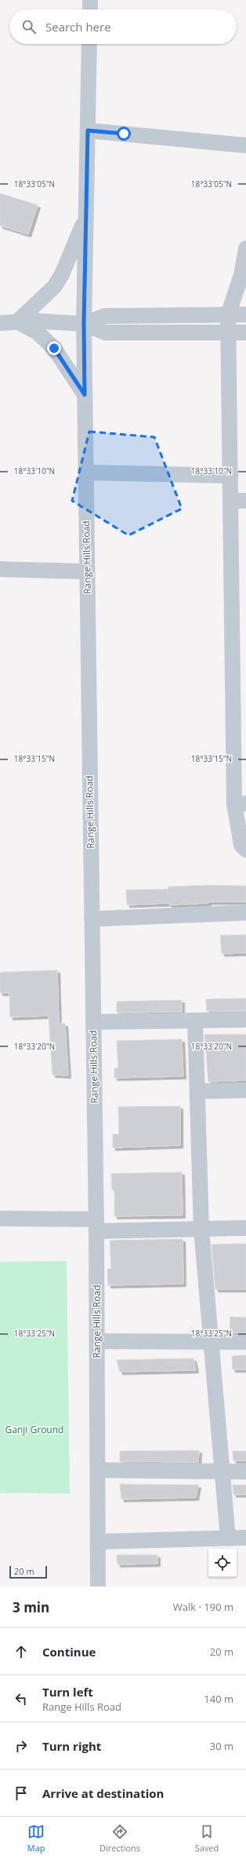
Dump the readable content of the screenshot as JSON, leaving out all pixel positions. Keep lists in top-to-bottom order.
{
  "streets": {
    "street": ["Range Hills Road"]
  },
  "parks": ["Ganji Ground"],
  "scale_bar": "20 m",
  "page": {
    "search": "Search here",
    "scale": "20 m",
    "heading": ["3 min", "Walk · 190 m"],
    "list": [
      ["Continue", "20 m"],
      ["Turn left", "Range Hills Road", "140 m"],
      ["Turn right", "30 m"],
      "Arrive at destination"
    ],
    "nav": ["Map", "Directions", "Saved"]
  },
  "coordinates": [
    "18°33'05\"N",
    "18°33'10\"N",
    "18°33'15\"N",
    "18°33'20\"N",
    "18°33'25\"N"
  ]
}
